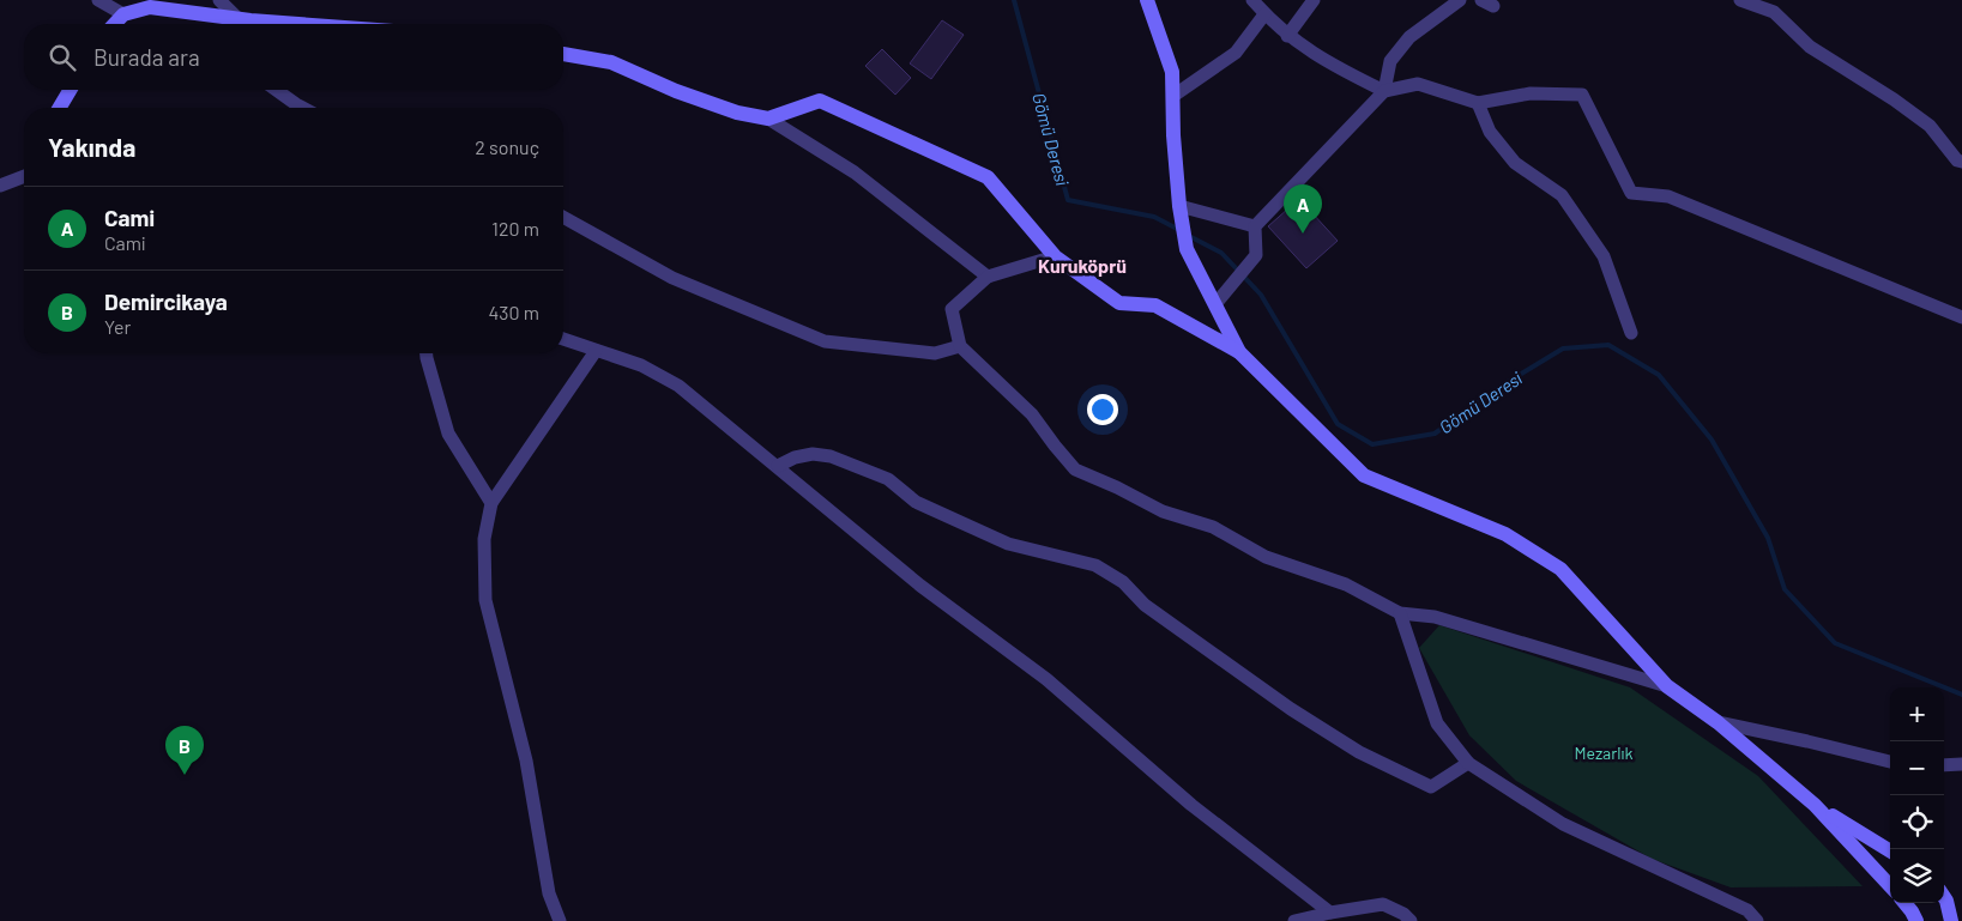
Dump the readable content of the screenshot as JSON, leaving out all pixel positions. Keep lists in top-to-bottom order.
{
  "districts": ["Kuruköprü"],
  "water": ["Gömü Deresi"],
  "parks": ["Mezarlık"],
  "page": {
    "search": "Burada ara",
    "heading": ["Yakında", "2 sonuç"],
    "pins": ["A", "B"],
    "list": [
      {
        "mark": "A",
        "name": "Cami",
        "note": "Cami",
        "value": "120 m"
      },
      {
        "mark": "B",
        "name": "Demircikaya",
        "note": "Yer",
        "value": "430 m"
      }
    ],
    "map_buttons": ["+", "−"]
  }
}
